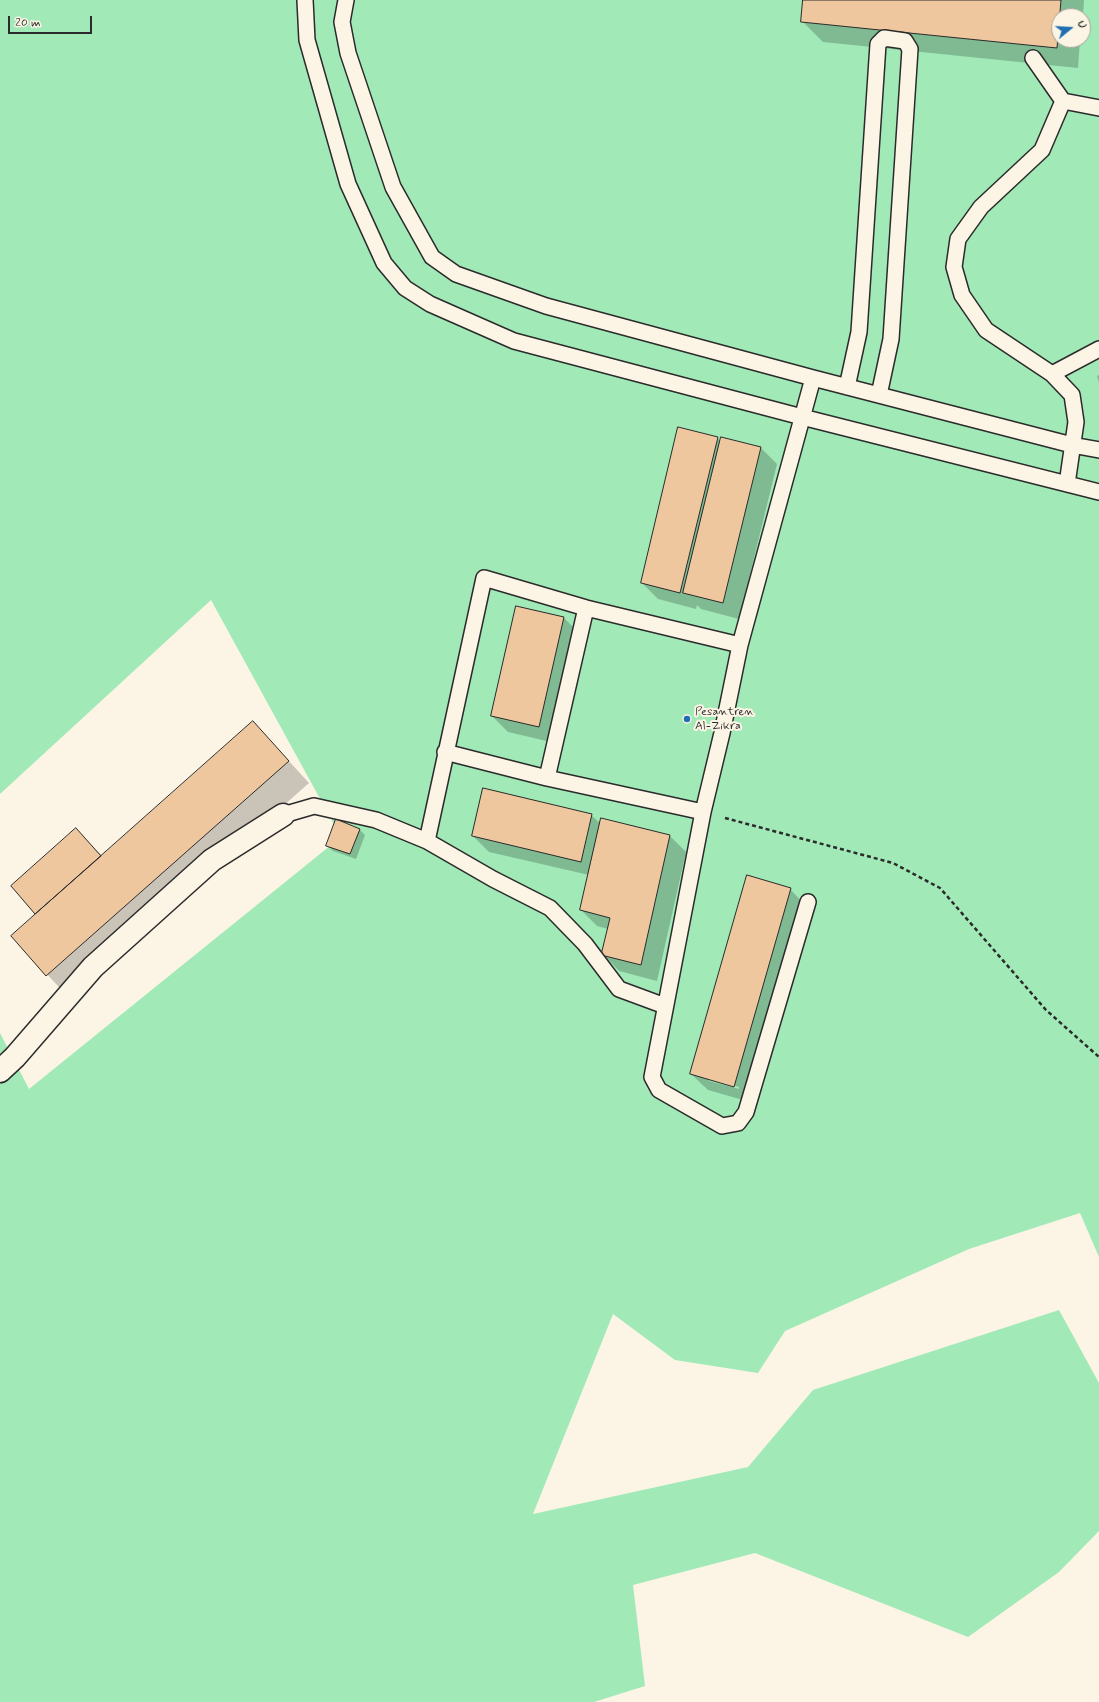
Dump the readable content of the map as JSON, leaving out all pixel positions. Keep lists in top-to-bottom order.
{
  "places": ["Pesantren Al-Zikra"],
  "scale_bar": "20 m",
  "north": "right"
}
